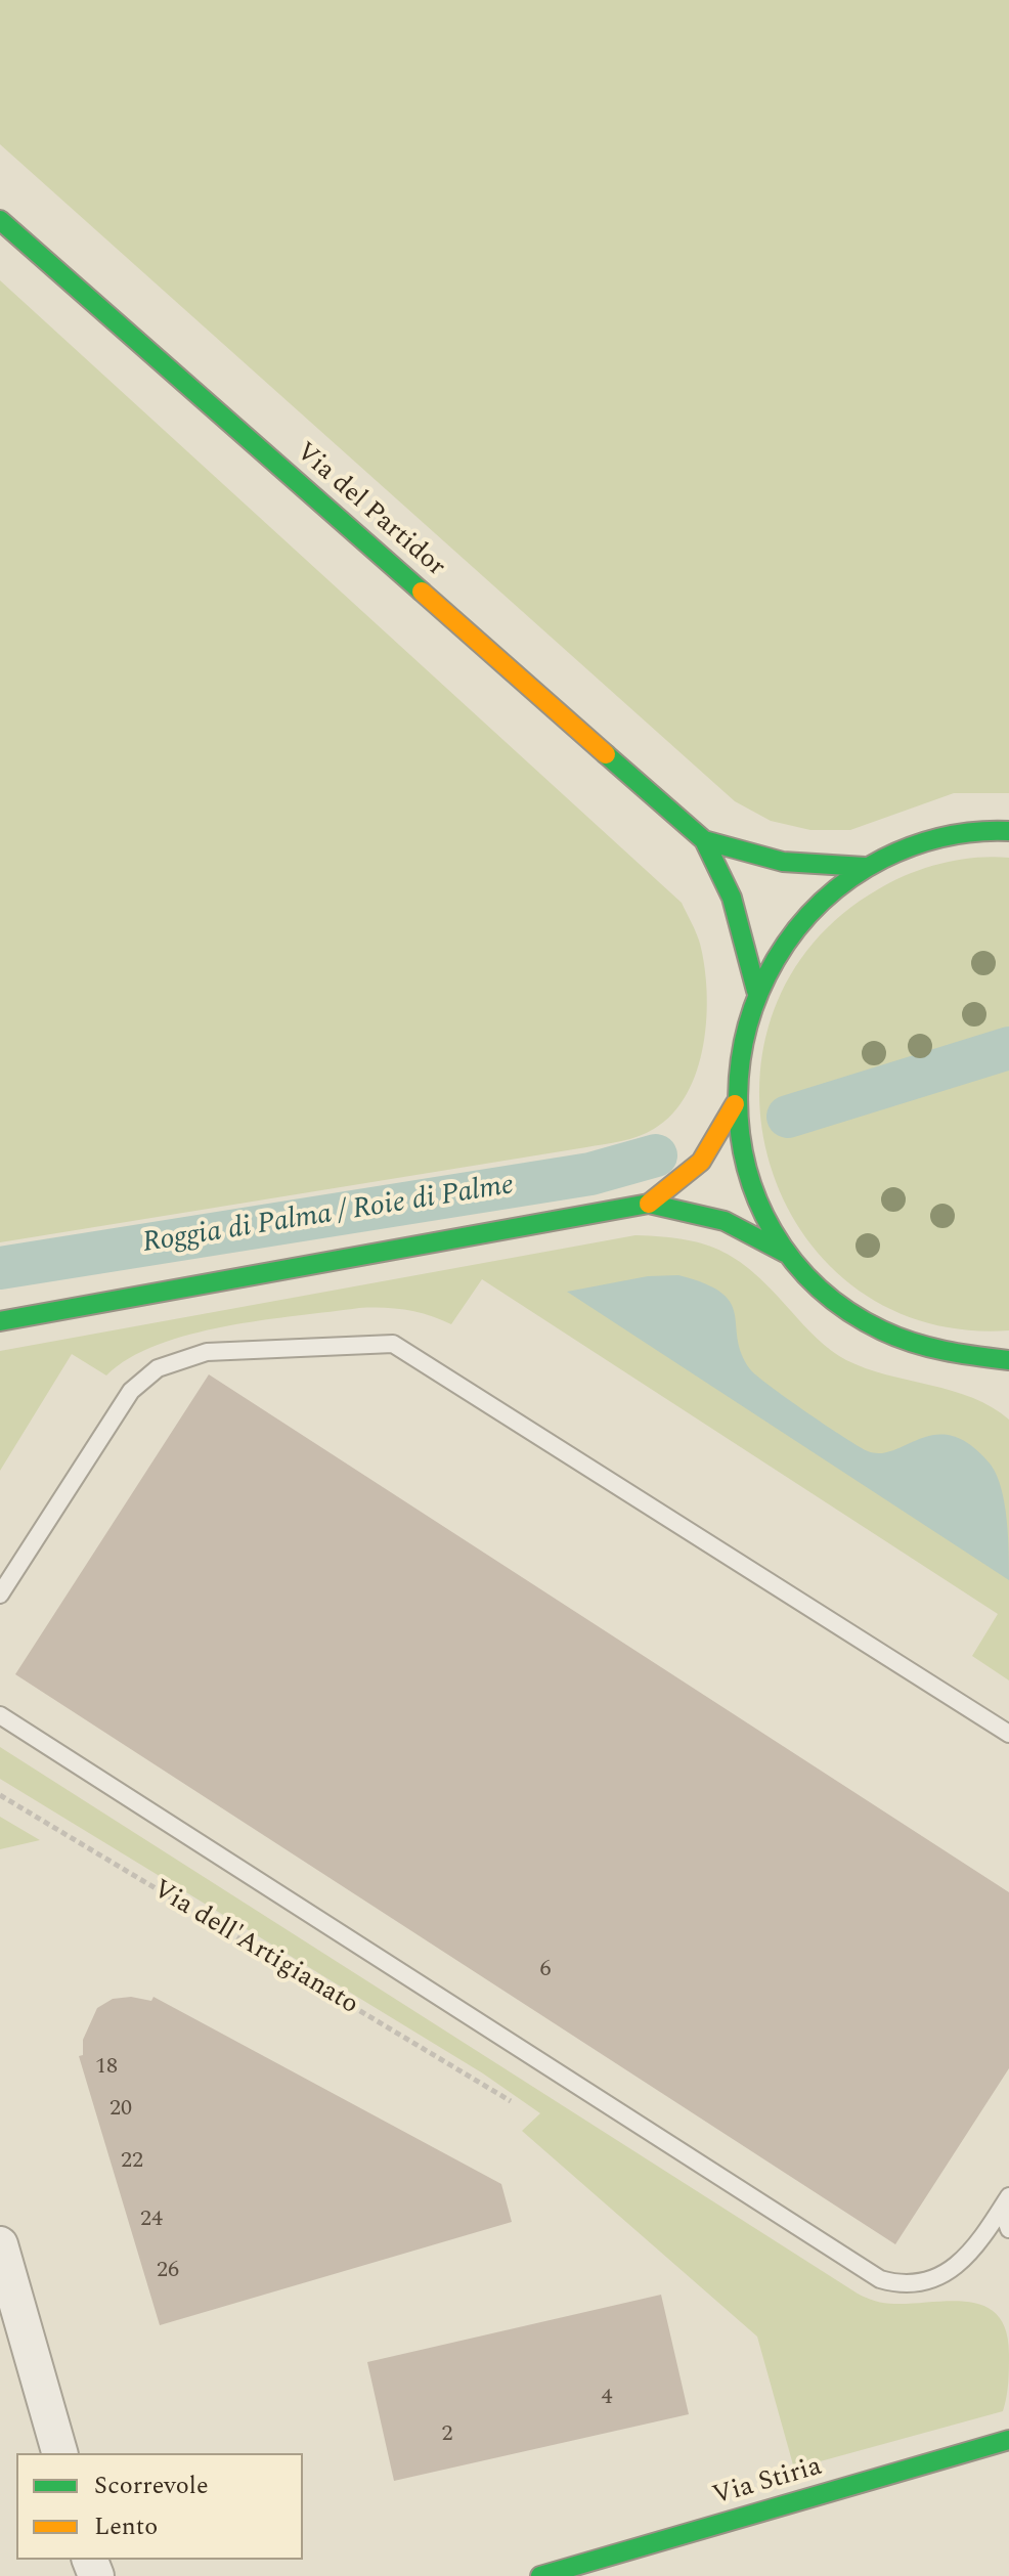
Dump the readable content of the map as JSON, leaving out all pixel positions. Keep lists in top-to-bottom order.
{
  "streets": {
    "main road": ["Via del Partidor", "Via Stiria"],
    "path": ["Via dell'Artigianato"]
  },
  "water": ["Roggia di Palma / Roie di Palme"],
  "house_numbers": [
    "6",
    "18",
    "20",
    "22",
    "24",
    "26",
    "4",
    "2"
  ],
  "legend": ["Scorrevole", "Lento"]
}
